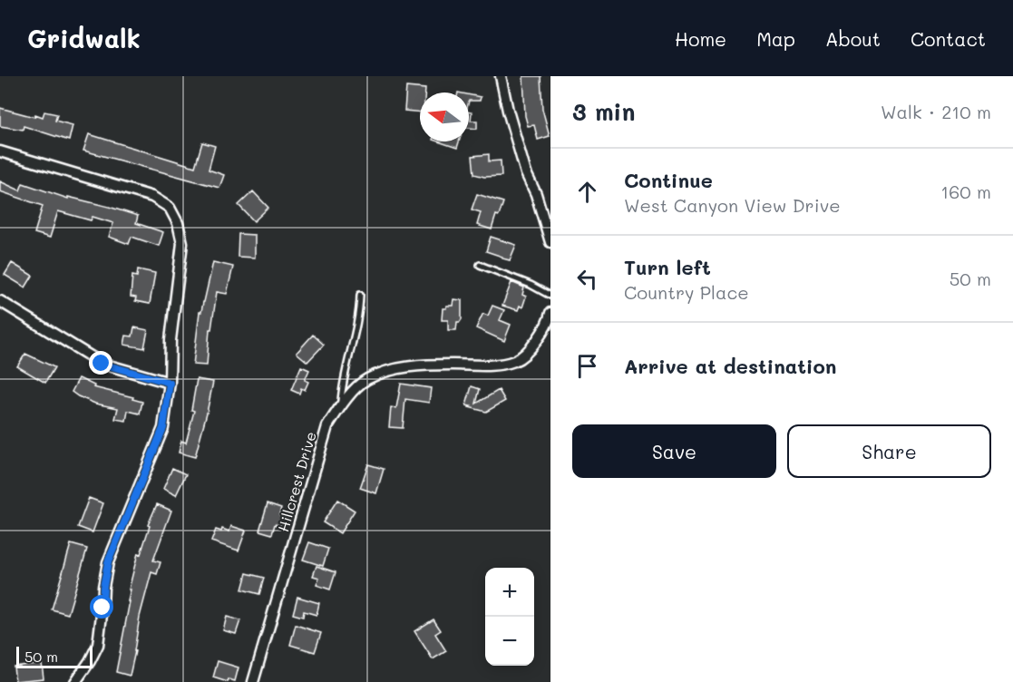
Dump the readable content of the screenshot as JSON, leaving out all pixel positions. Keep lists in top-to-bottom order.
{
  "streets": {
    "street": ["Hillcrest Drive"]
  },
  "scale_bar": "50 m",
  "north": "left",
  "page": {
    "header": "Gridwalk",
    "nav": [
      "Home",
      "Map",
      "About",
      "Contact"
    ],
    "heading": ["3 min", "Walk · 210 m"],
    "list": [
      ["Continue", "West Canyon View Drive", "160 m"],
      ["Turn left", "Country Place", "50 m"],
      "Arrive at destination"
    ],
    "buttons": ["Save", "Share"],
    "map_buttons": ["+", "−"],
    "scale": "50 m"
  }
}
